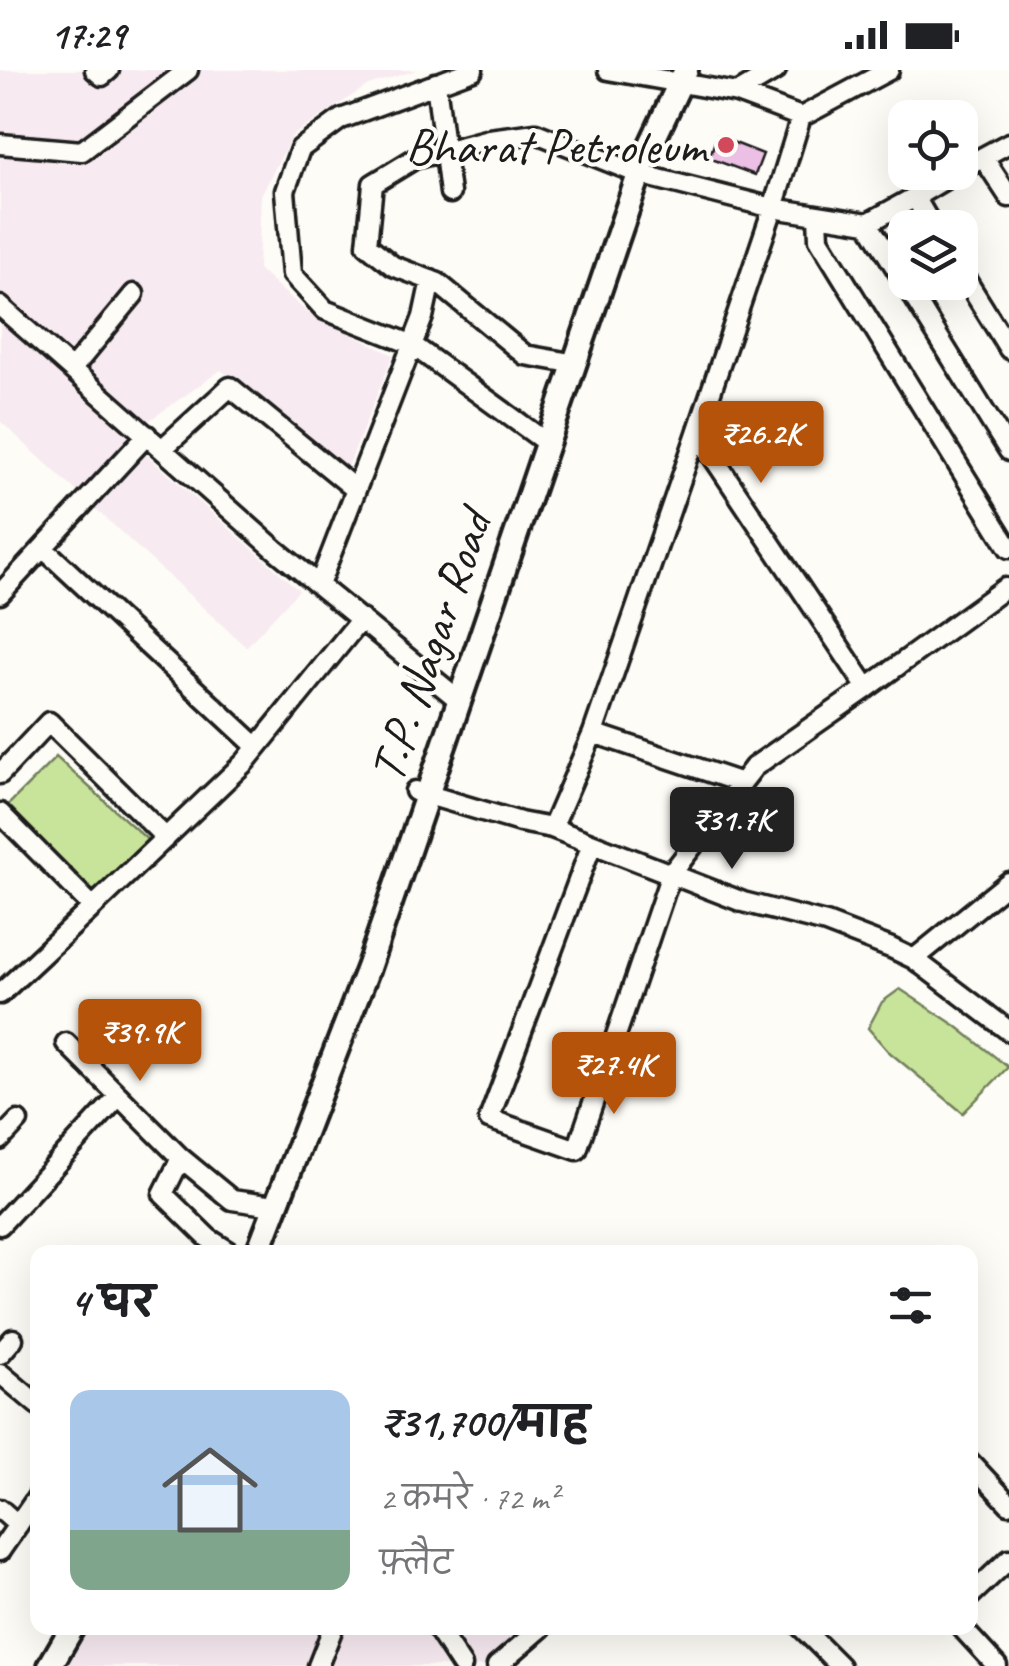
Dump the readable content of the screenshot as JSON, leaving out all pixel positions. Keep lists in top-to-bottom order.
{
  "streets": {
    "main road": ["T.P. Nagar Road"]
  },
  "places": ["Bharat Petroleum"],
  "page": {
    "status": "17:29",
    "price": [
      "₹26.2K",
      "₹31.7K",
      "₹39.9K",
      "₹27.4K"
    ],
    "heading": "4 घर",
    "list": [
      {
        "name": "₹31,700/माह",
        "note": "2 कमरे · 72 m² · फ़्लैट"
      }
    ]
  }
}
